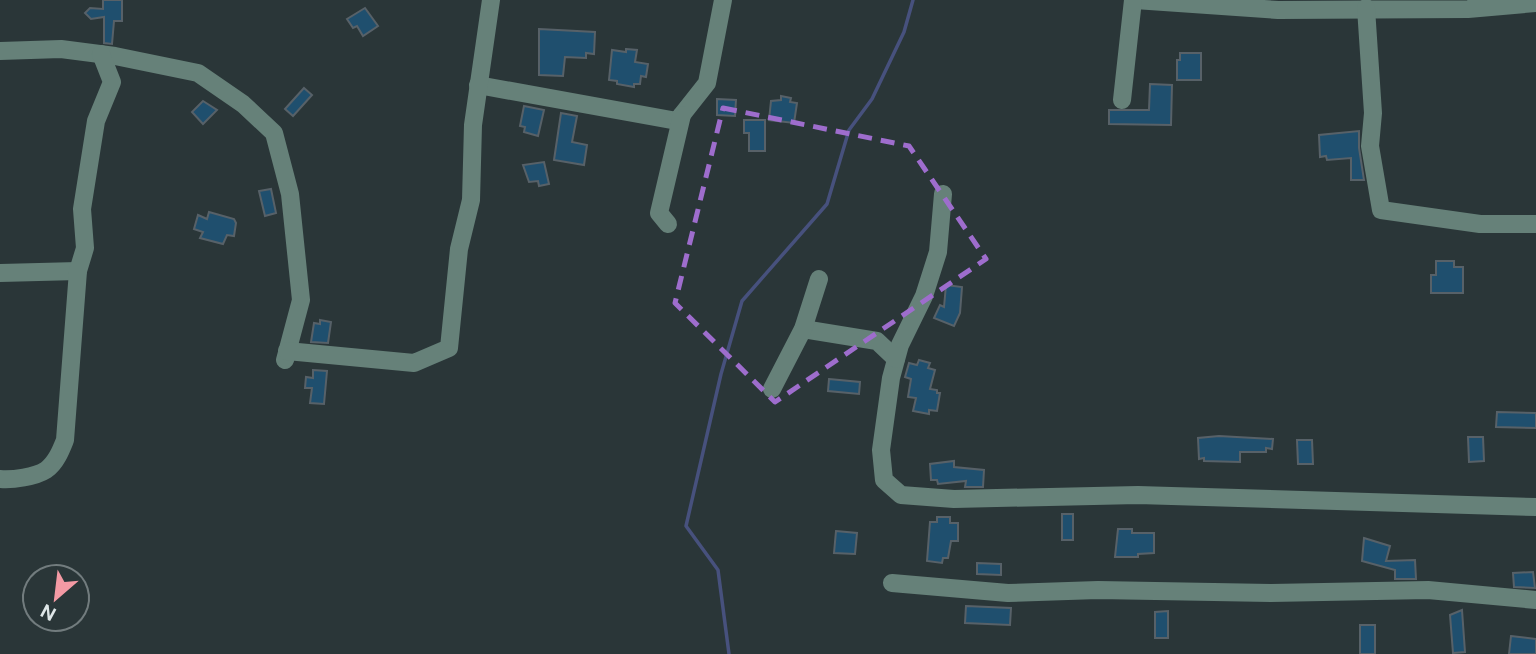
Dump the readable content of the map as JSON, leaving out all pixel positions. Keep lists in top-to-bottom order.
{
  "north": "bottom left"
}
